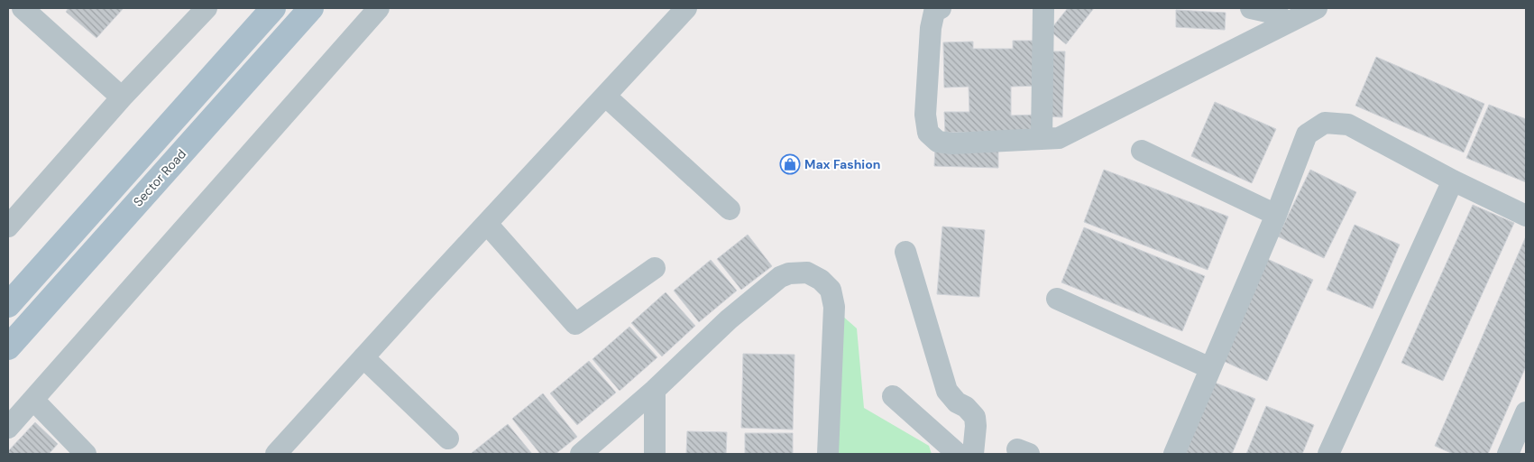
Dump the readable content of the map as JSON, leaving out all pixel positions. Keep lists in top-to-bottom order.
{
  "streets": {
    "main road": ["Sector Road"]
  },
  "places": {
    "shop": ["Max Fashion"]
  }
}
